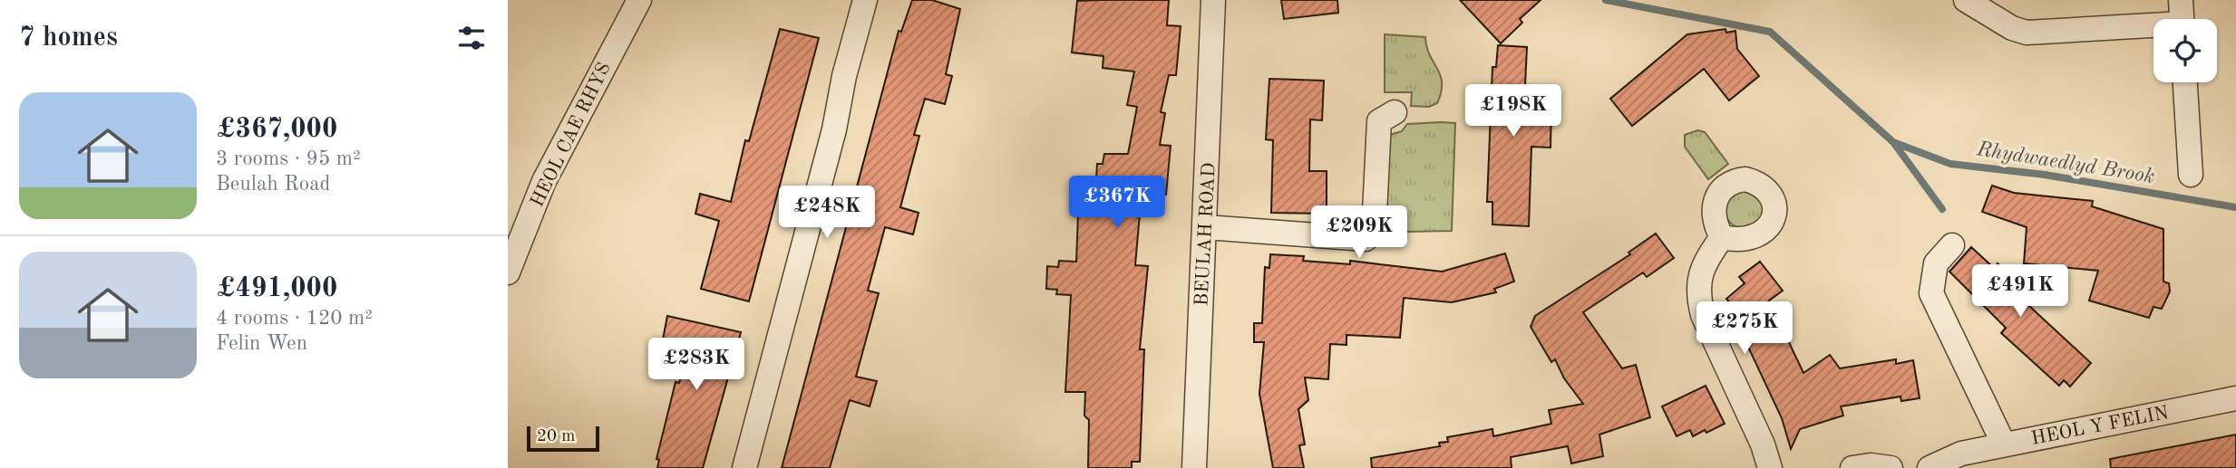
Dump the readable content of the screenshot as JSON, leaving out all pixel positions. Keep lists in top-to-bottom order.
{
  "streets": {
    "street": ["HEOL CAE RHYS", "BEULAH ROAD", "HEOL Y FELIN"]
  },
  "water": ["Rhydwaedlyd Brook"],
  "scale_bar": "20 m",
  "page": {
    "heading": "7 homes",
    "list": [
      {
        "name": "£367,000",
        "note": "3 rooms · 95 m² · Beulah Road"
      },
      {
        "name": "£491,000",
        "note": "4 rooms · 120 m² · Felin Wen"
      }
    ],
    "price": [
      "£198K",
      "£367K",
      "£248K",
      "£209K",
      "£491K",
      "£275K",
      "£283K"
    ],
    "scale": "20 m"
  }
}
